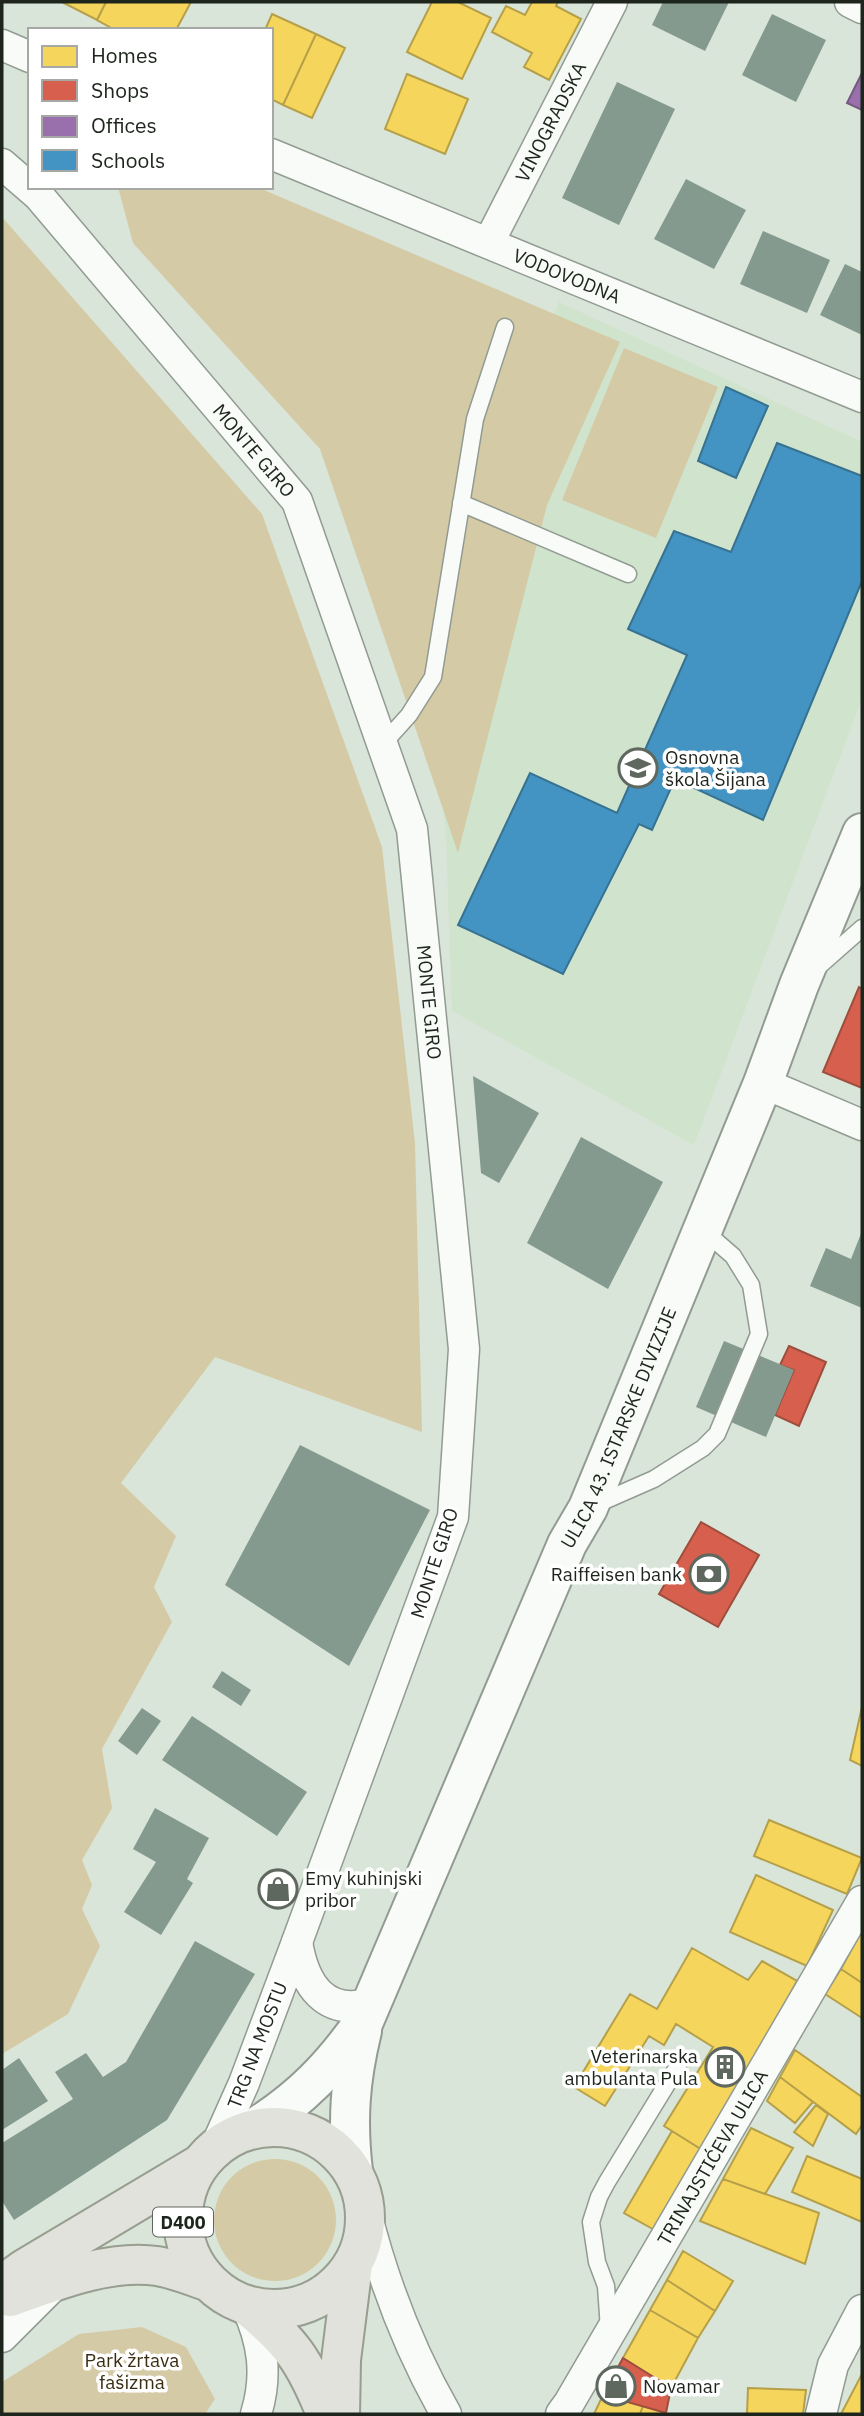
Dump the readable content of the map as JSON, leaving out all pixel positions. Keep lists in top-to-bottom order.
{
  "streets": {
    "main road": ["ULICA 43. ISTARSKE DIVIZIJE", "TRG NA MOSTU", "D400"],
    "street": [
      "VINOGRADSKA",
      "VODOVODNA",
      "MONTE GIRO",
      "TRINAJSTIĆEVA ULICA"
    ]
  },
  "crossings": [
    ["VINOGRADSKA", "VODOVODNA"],
    ["MONTE GIRO", "TRG NA MOSTU"],
    ["ULICA 43. ISTARSKE DIVIZIJE", "TRG NA MOSTU"]
  ],
  "parks": ["Park žrtava fašizma"],
  "places": {
    "school or university": ["Osnovna škola Šijana"],
    "bank": ["Raiffeisen bank"],
    "shop": ["Emy kuhinjski pribor", "Novamar"],
    "building": ["Veterinarska ambulanta Pula"]
  },
  "legend": [
    "Homes",
    "Shops",
    "Offices",
    "Schools"
  ]
}
